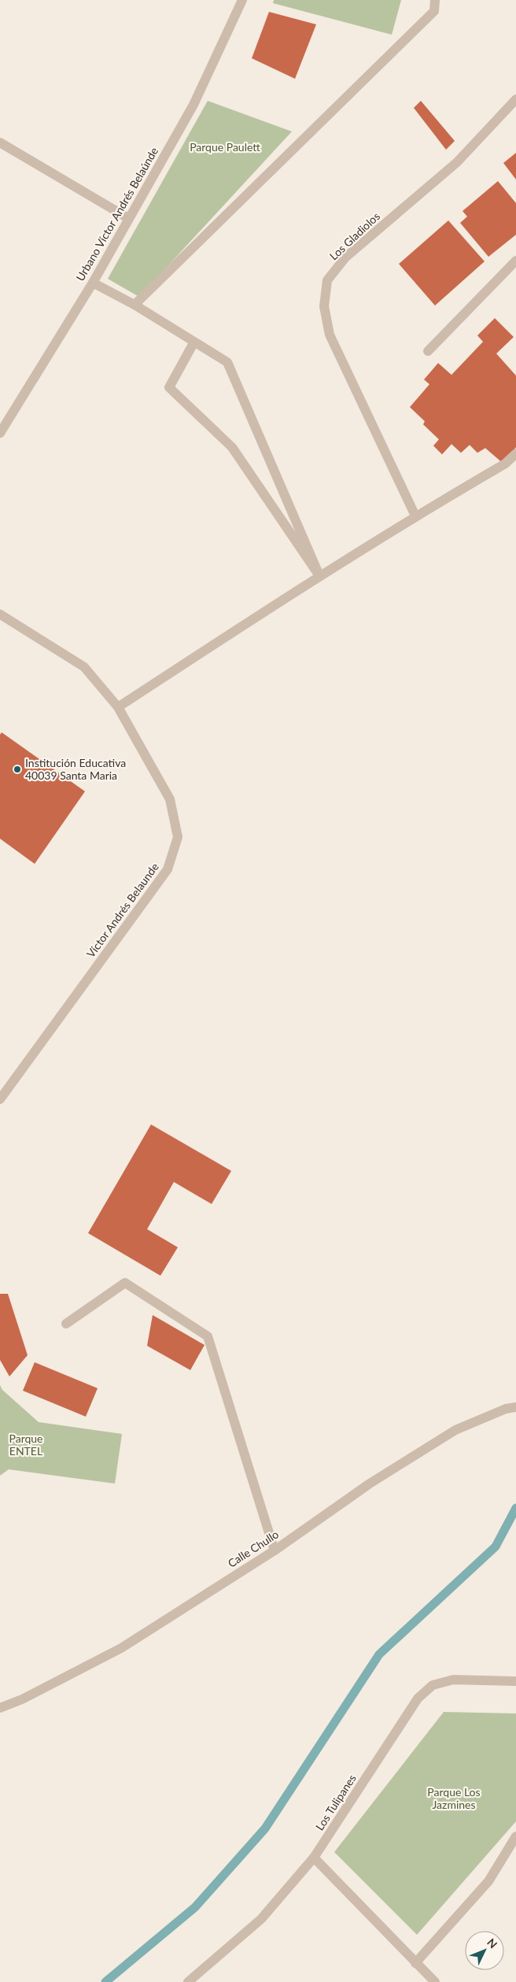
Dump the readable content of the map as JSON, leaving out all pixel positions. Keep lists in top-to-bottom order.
{
  "streets": {
    "street": [
      "Urbano Víctor Andrés Belaúnde",
      "Los Gladiolos",
      "Víctor Andrés Belaunde",
      "Calle Chullo",
      "Los Tulipanes"
    ]
  },
  "parks": ["Parque Paulett", "Parque ENTEL", "Parque Los Jazmines"],
  "places": ["Institución Educativa 40039 Santa Maria"],
  "north": "top right"
}
